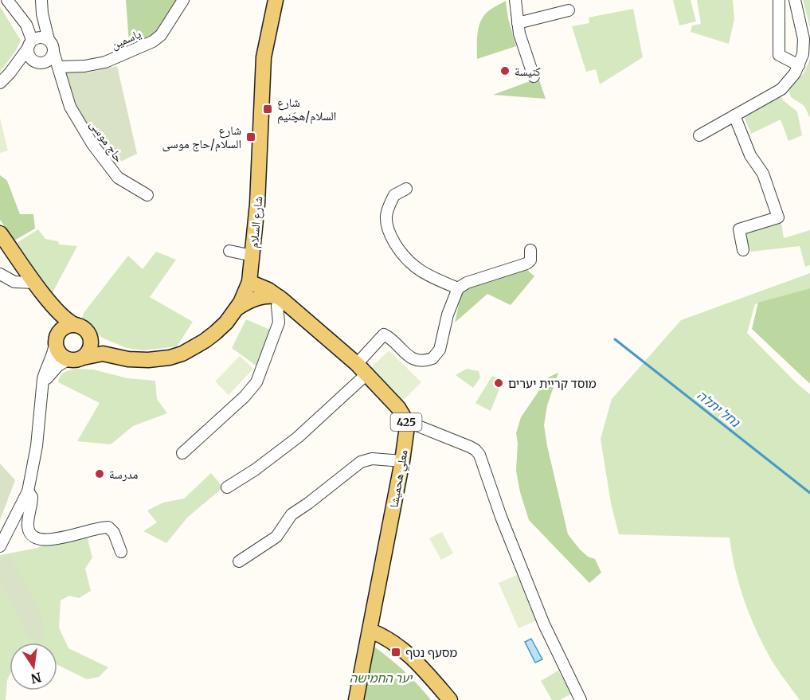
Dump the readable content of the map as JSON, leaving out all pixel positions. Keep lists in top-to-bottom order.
{
  "streets": {
    "main road": ["شارع السلام", "425", "معلي هحميشا"],
    "street": ["ياسمين", "حاج موسى"]
  },
  "crossings": [
    ["ياسمين", "حاج موسى"],
    ["شارع السلام", "425"],
    ["425", "معلي هحميشا"]
  ],
  "water": ["נחל יתלה"],
  "parks": ["יער החמישה"],
  "places": {
    "other": ["كنيسة", "מוסד קריית יערים", "مدرسة"],
    "transit": ["شارع السلام/هچَنيم", "شارع السلام/حاج موسى", "מסעף נטף"]
  },
  "north": "bottom"
}
